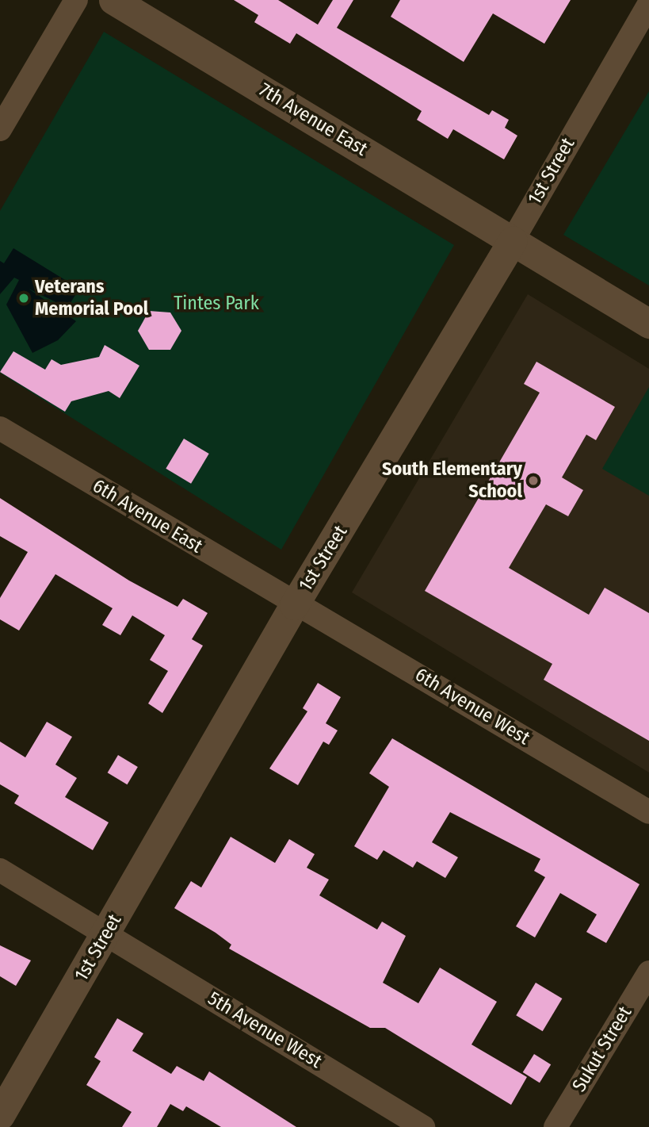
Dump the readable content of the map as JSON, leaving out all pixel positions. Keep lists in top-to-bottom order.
{
  "streets": {
    "street": [
      "7th Avenue East",
      "1st Street",
      "6th Avenue East",
      "6th Avenue West",
      "5th Avenue West",
      "Sukut Street"
    ]
  },
  "crossings": [
    ["7th Avenue East", "1st Street"],
    ["1st Street", "6th Avenue East"],
    ["1st Street", "6th Avenue West"],
    ["1st Street", "5th Avenue West"],
    ["6th Avenue East", "6th Avenue West"]
  ],
  "parks": ["Tintes Park"],
  "places": ["Veterans Memorial Pool", "South Elementary School"]
}
